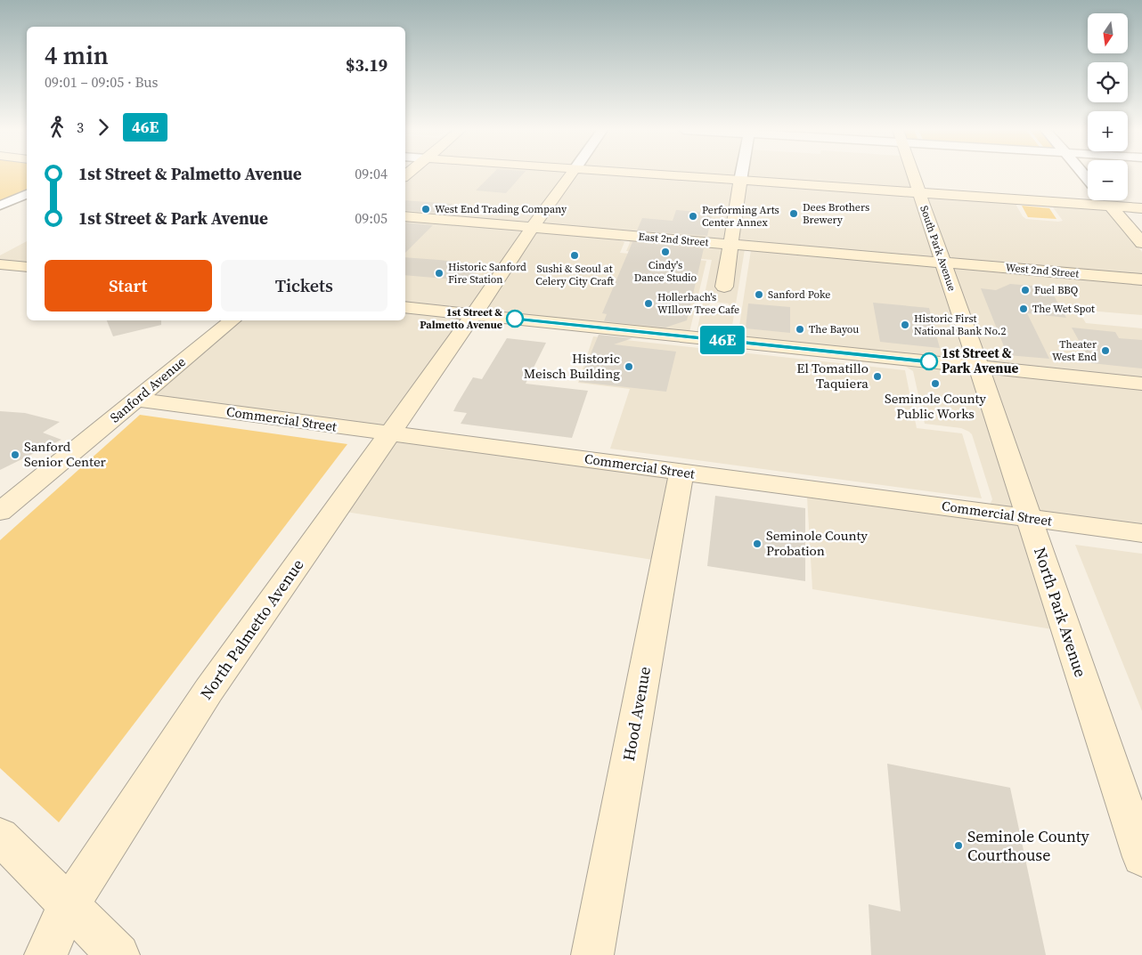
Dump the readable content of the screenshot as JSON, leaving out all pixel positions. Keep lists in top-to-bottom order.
{
  "streets": {
    "street": [
      "East 2nd Street",
      "South Park Avenue",
      "West 2nd Street",
      "Sanford Avenue",
      "Commercial Street",
      "North Park Avenue",
      "North Palmetto Avenue",
      "Hood Avenue"
    ]
  },
  "crossings": [
    ["East 2nd Street", "South Park Avenue"],
    ["East 2nd Street", "West 2nd Street"],
    ["East 2nd Street", "North Palmetto Avenue"],
    ["South Park Avenue", "West 2nd Street"],
    ["South Park Avenue", "North Park Avenue"],
    ["Sanford Avenue", "Commercial Street"],
    ["Commercial Street", "North Park Avenue"],
    ["Commercial Street", "North Palmetto Avenue"],
    ["Commercial Street", "Hood Avenue"]
  ],
  "places": [
    "West End Trading Company",
    "Dees Brothers Brewery",
    "Performing Arts Center Annex",
    "Cindy's Dance Studio",
    "Sushi & Seoul at Celery City Craft",
    "Historic Sanford Fire Station",
    "Fuel BBQ",
    "Sanford Poke",
    "Hollerbach's WIllow Tree Cafe",
    "The Wet Spot",
    "1st Street & Palmetto Avenue",
    "Historic First National Bank No.2",
    "The Bayou",
    "Theater West End",
    "1st Street & Park Avenue",
    "Historic Meisch Building",
    "El Tomatillo Taquiera",
    "Seminole County Public Works",
    "Sanford Senior Center",
    "Seminole County Probation",
    "Seminole County Courthouse"
  ],
  "lines": ["bus line 46E"],
  "north": "bottom",
  "page": {
    "on_map": "46E",
    "map_buttons": ["+", "−"],
    "heading": ["4 min", "09:01 – 09:05 · Bus", "$3.19"],
    "legs": ["3", "46E"],
    "list": [
      {
        "name": "1st Street & Palmetto Avenue",
        "value": "09:04"
      },
      {
        "name": "1st Street & Park Avenue",
        "value": "09:05"
      }
    ],
    "buttons": ["Start", "Tickets"]
  }
}
